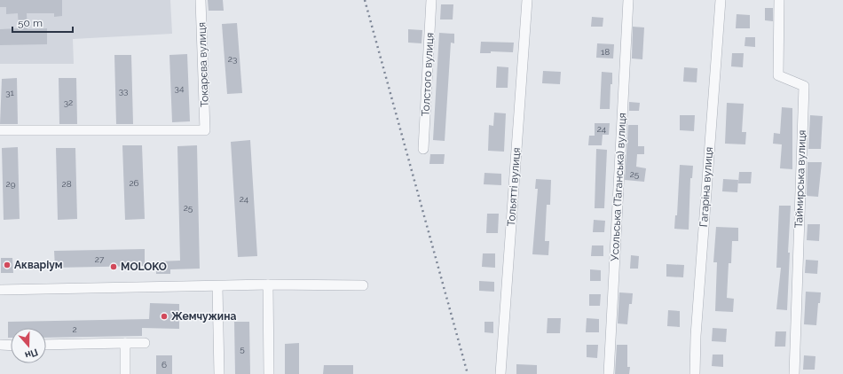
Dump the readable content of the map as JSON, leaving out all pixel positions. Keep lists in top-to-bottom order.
{
  "streets": {
    "street": [
      "Токарєва вулиця",
      "Толстого вулиця",
      "Таймирська вулиця",
      "Тольятті вулиця",
      "Усольська (Таганська) вулиця",
      "Гагаріна вулиця"
    ]
  },
  "places": ["Акваріум", "MOLOKO", "Жемчужина"],
  "house_numbers": [
    "18",
    "23",
    "34",
    "33",
    "31",
    "32",
    "24",
    "25",
    "26",
    "29",
    "28",
    "24",
    "25",
    "27",
    "2",
    "5",
    "6"
  ],
  "scale_bar": "50 m",
  "north": "bottom"
}
